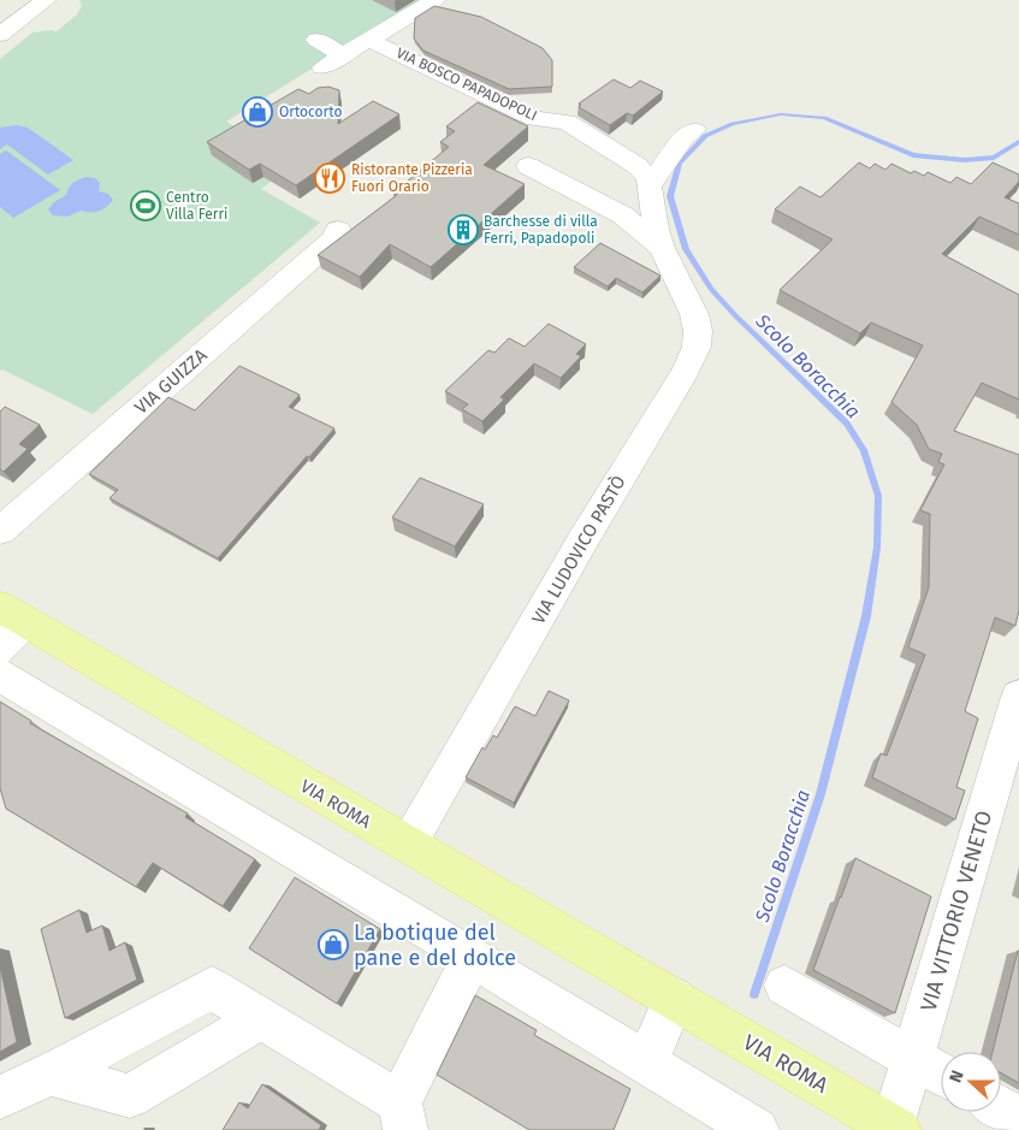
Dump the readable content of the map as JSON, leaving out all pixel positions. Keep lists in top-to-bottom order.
{
  "streets": {
    "main road": ["VIA ROMA"],
    "street": [
      "VIA BOSCO PAPADOPOLI",
      "VIA GUIZZA",
      "VIA LUDOVICO PASTÒ",
      "VIA VITTORIO VENETO"
    ]
  },
  "crossings": [
    ["VIA BOSCO PAPADOPOLI", "VIA LUDOVICO PASTÒ"],
    ["VIA LUDOVICO PASTÒ", "VIA ROMA"],
    ["VIA ROMA", "VIA VITTORIO VENETO"]
  ],
  "water": ["Scolo Boracchia"],
  "places": {
    "shop": ["Ortocorto", "La botique del pane e del dolce"],
    "restaurant": ["Ristorante Pizzeria Fuori Orario"],
    "sports": ["Centro Villa Ferri"],
    "building": ["Barchesse di villa Ferri, Papadopoli"]
  },
  "north": "left"
}
